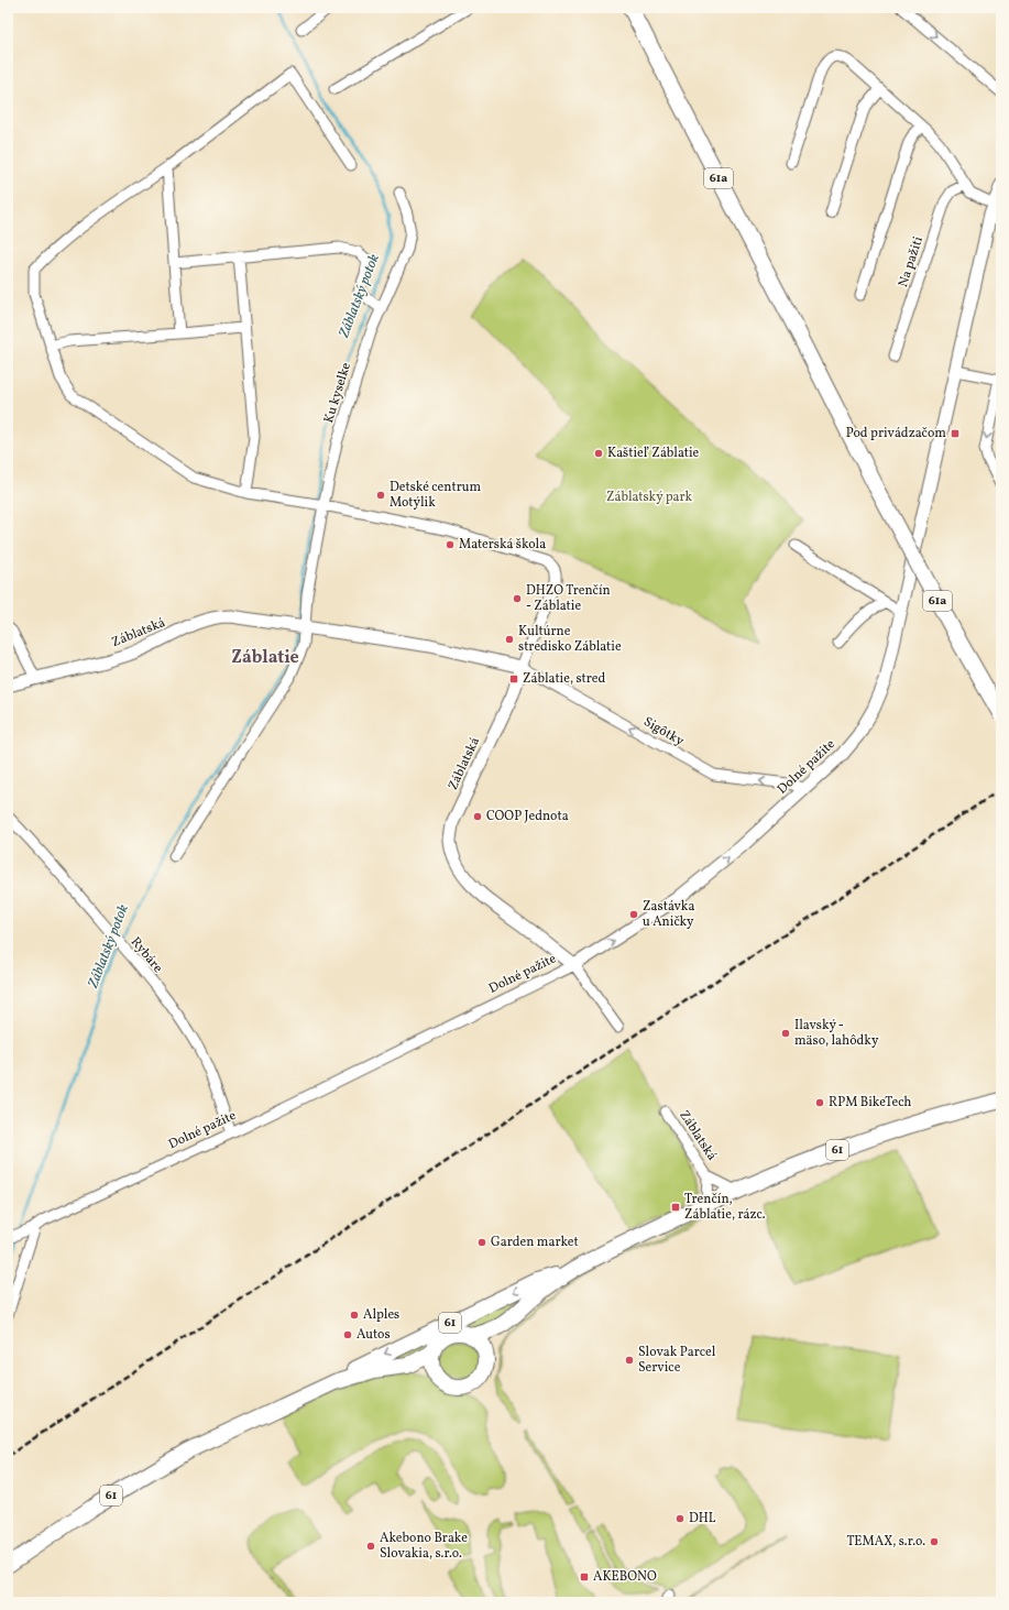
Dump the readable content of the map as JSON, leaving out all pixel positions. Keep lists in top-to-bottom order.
{
  "streets": {
    "main road": ["61a", "61"],
    "street": [
      "Na pažiti",
      "Ku kyselke",
      "Záblatská",
      "Sigôtky",
      "Dolné pažite",
      "Rybáre"
    ]
  },
  "crossings": [
    ["Ku kyselke", "Záblatská"],
    ["Záblatská", "Sigôtky"],
    ["Záblatská", "Dolné pažite"],
    ["Záblatská", "61"],
    ["Sigôtky", "Dolné pažite"],
    ["Dolné pažite", "Rybáre"]
  ],
  "one_way": ["Sigôtky"],
  "districts": ["Záblatie"],
  "water": ["Záblatský potok"],
  "parks": ["Záblatský park"],
  "places": {
    "transit": [
      "Pod privádzačom",
      "Záblatie, stred",
      "Trenčín, Záblatie, rázc.",
      "AKEBONO"
    ],
    "other": [
      "Kaštieľ Záblatie",
      "Detské centrum Motýlik",
      "Materská škola",
      "DHZO Trenčín - Záblatie",
      "Kultúrne stredisko Záblatie",
      "COOP Jednota",
      "Zastávka u Aničky",
      "Ilavský - mäso, lahôdky",
      "RPM BikeTech",
      "Garden market",
      "Alples",
      "Autos",
      "Slovak Parcel Service",
      "DHL",
      "TEMAX, s.r.o.",
      "Akebono Brake Slovakia, s.r.o."
    ]
  }
}
